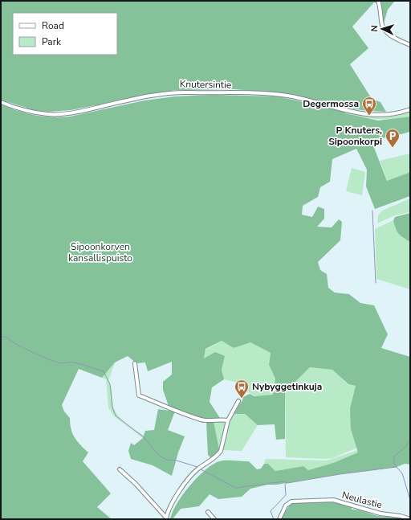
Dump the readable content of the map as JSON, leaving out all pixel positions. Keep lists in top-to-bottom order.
{
  "streets": {
    "street": ["Knutersintie", "Neulastie"]
  },
  "parks": ["Sipoonkorven kansallispuisto"],
  "places": {
    "bus stop": ["Degermossa", "Nybyggetinkuja"],
    "parking": ["P Knuters, Sipoonkorpi"]
  },
  "legend": ["Road", "Park"],
  "north": "left"
}
